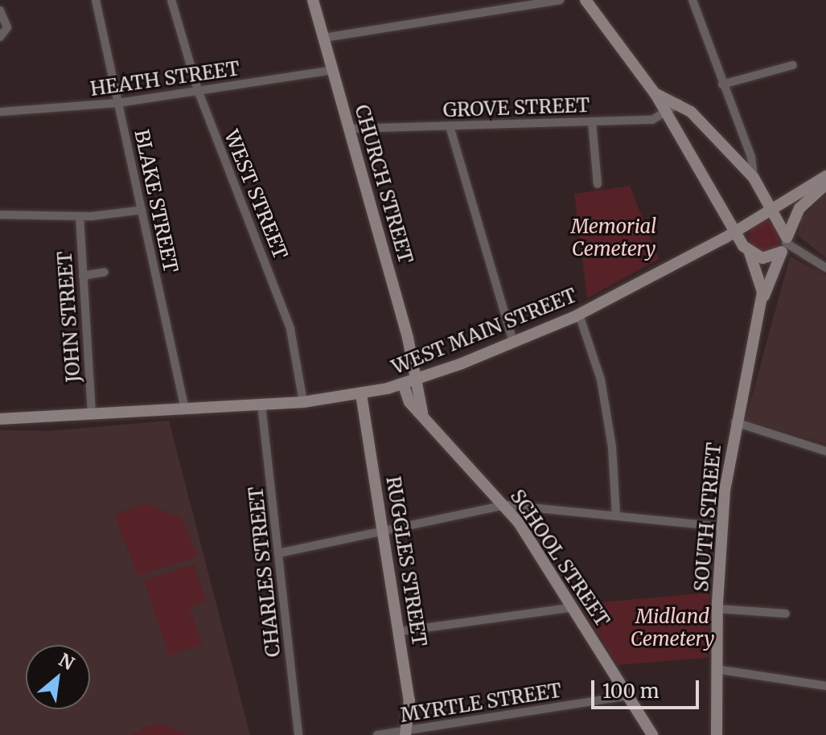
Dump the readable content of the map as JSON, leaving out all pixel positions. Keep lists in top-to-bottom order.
{
  "streets": {
    "main road": [
      "CHURCH STREET",
      "WEST MAIN STREET",
      "SOUTH STREET",
      "SCHOOL STREET",
      "RUGGLES STREET"
    ],
    "street": [
      "HEATH STREET",
      "GROVE STREET",
      "WEST STREET",
      "BLAKE STREET",
      "JOHN STREET",
      "CHARLES STREET",
      "MYRTLE STREET"
    ]
  },
  "crossings": [
    ["HEATH STREET", "CHURCH STREET"],
    ["HEATH STREET", "WEST STREET"],
    ["HEATH STREET", "BLAKE STREET"],
    ["GROVE STREET", "CHURCH STREET"],
    ["GROVE STREET", "SOUTH STREET"],
    ["CHURCH STREET", "WEST MAIN STREET"],
    ["WEST STREET", "WEST MAIN STREET"],
    ["BLAKE STREET", "WEST MAIN STREET"],
    ["JOHN STREET", "WEST MAIN STREET"],
    ["WEST MAIN STREET", "SOUTH STREET"],
    ["WEST MAIN STREET", "SCHOOL STREET"],
    ["WEST MAIN STREET", "RUGGLES STREET"],
    ["WEST MAIN STREET", "CHARLES STREET"],
    ["SCHOOL STREET", "MYRTLE STREET"],
    ["RUGGLES STREET", "MYRTLE STREET"]
  ],
  "parks": ["Memorial Cemetery", "Midland Cemetery"],
  "scale_bar": "100 m",
  "north": "top right"
}
